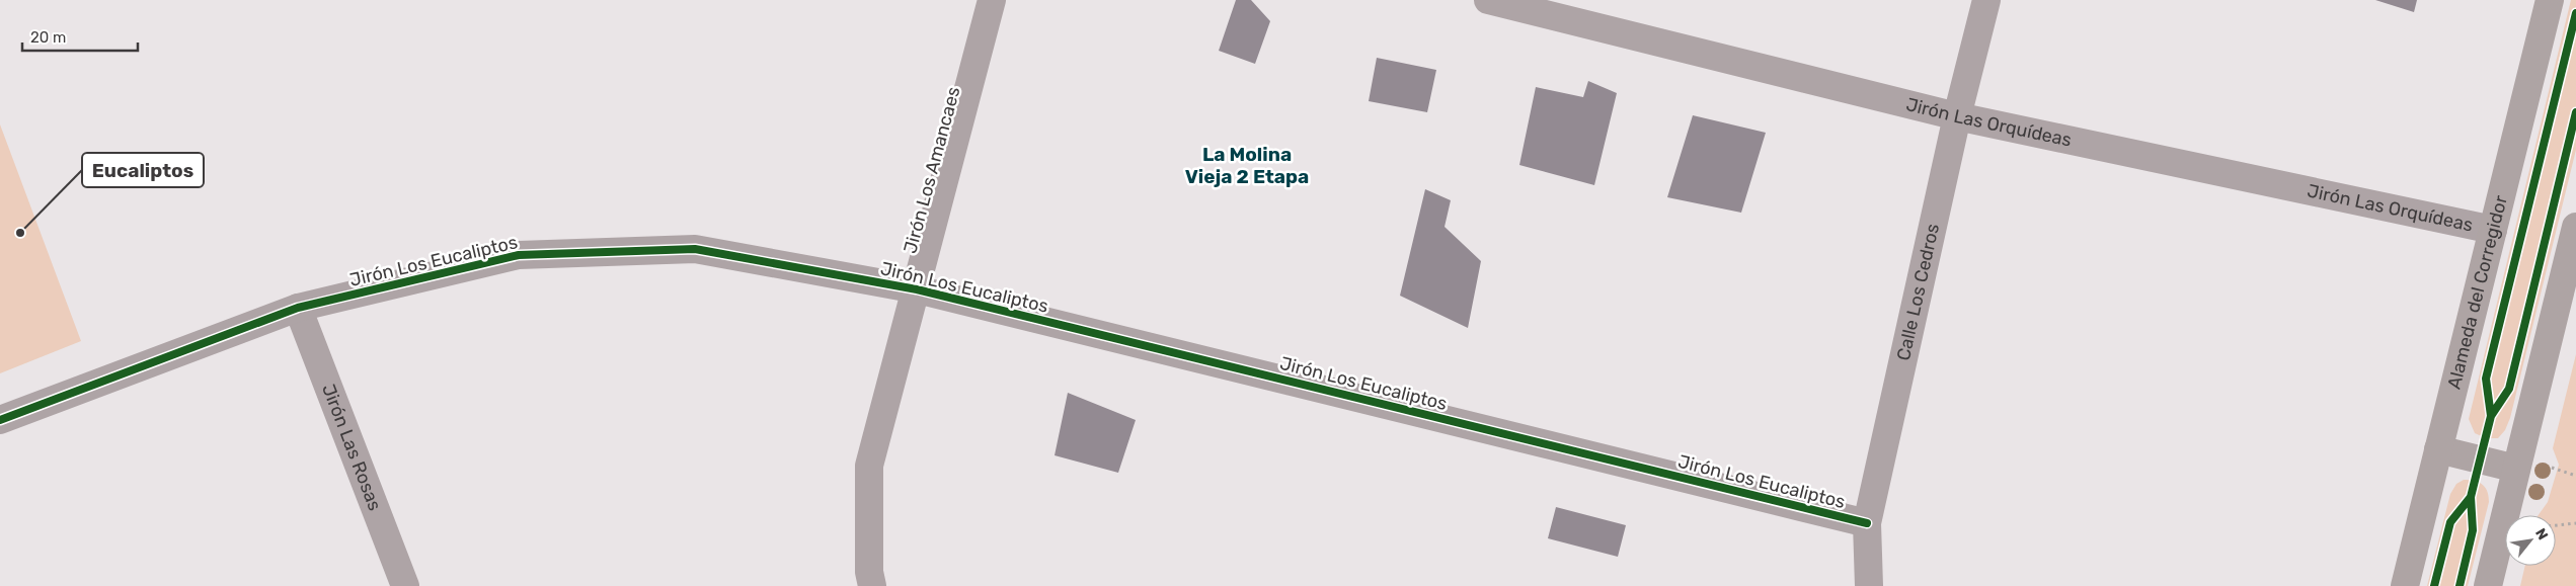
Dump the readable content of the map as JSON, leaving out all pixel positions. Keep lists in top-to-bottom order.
{
  "streets": {
    "main road": ["Alameda del Corregidor"],
    "street": [
      "Jirón Las Orquídeas",
      "Jirón Los Amancaes",
      "Jirón Los Eucaliptos",
      "Calle Los Cedros",
      "Jirón Las Rosas"
    ]
  },
  "crossings": [
    ["Jirón Las Orquídeas", "Calle Los Cedros"],
    ["Jirón Las Orquídeas", "Alameda del Corregidor"],
    ["Jirón Los Amancaes", "Jirón Los Eucaliptos"],
    ["Jirón Los Eucaliptos", "Calle Los Cedros"],
    ["Jirón Los Eucaliptos", "Jirón Las Rosas"]
  ],
  "districts": ["La Molina Vieja 2 Etapa"],
  "places": ["Eucaliptos"],
  "scale_bar": "20 m",
  "north": "top right"
}
